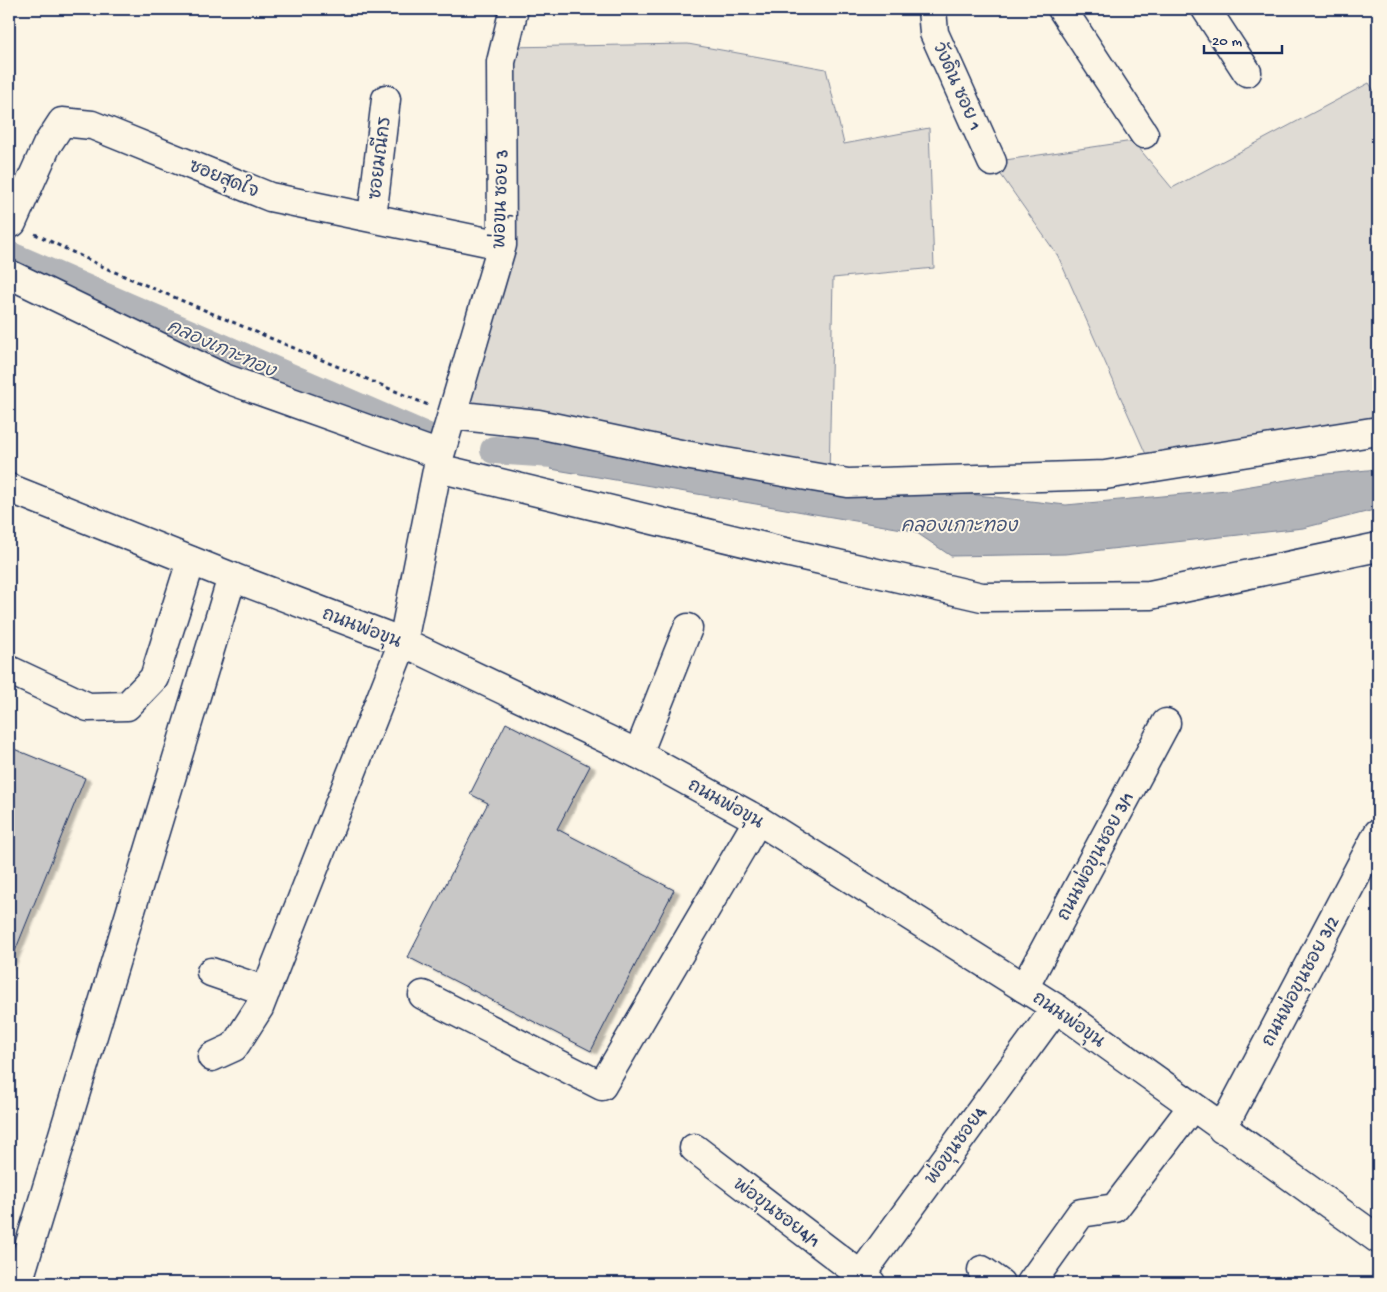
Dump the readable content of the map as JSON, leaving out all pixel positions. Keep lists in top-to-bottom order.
{
  "streets": {
    "street": [
      "วังดิน ซอย 1",
      "ซอยมณีกร",
      "ซอยสุดใจ",
      "พ่อขุน ซอย 3",
      "ถนนพ่อขุน",
      "ถนนพ่อขุนซอย 3/1",
      "ถนนพ่อขุนซอย 3/2",
      "พ่อขุนซอย4",
      "พ่อขุนซอย4/1"
    ]
  },
  "crossings": [
    ["ซอยมณีกร", "ซอยสุดใจ"],
    ["ซอยสุดใจ", "พ่อขุน ซอย 3"],
    ["ถนนพ่อขุน", "ถนนพ่อขุนซอย 3/1"],
    ["ถนนพ่อขุน", "ถนนพ่อขุนซอย 3/2"],
    ["ถนนพ่อขุน", "พ่อขุนซอย4"],
    ["พ่อขุนซอย4", "พ่อขุนซอย4/1"]
  ],
  "water": ["คลองเกาะทอง"],
  "scale_bar": "20 m"
}
